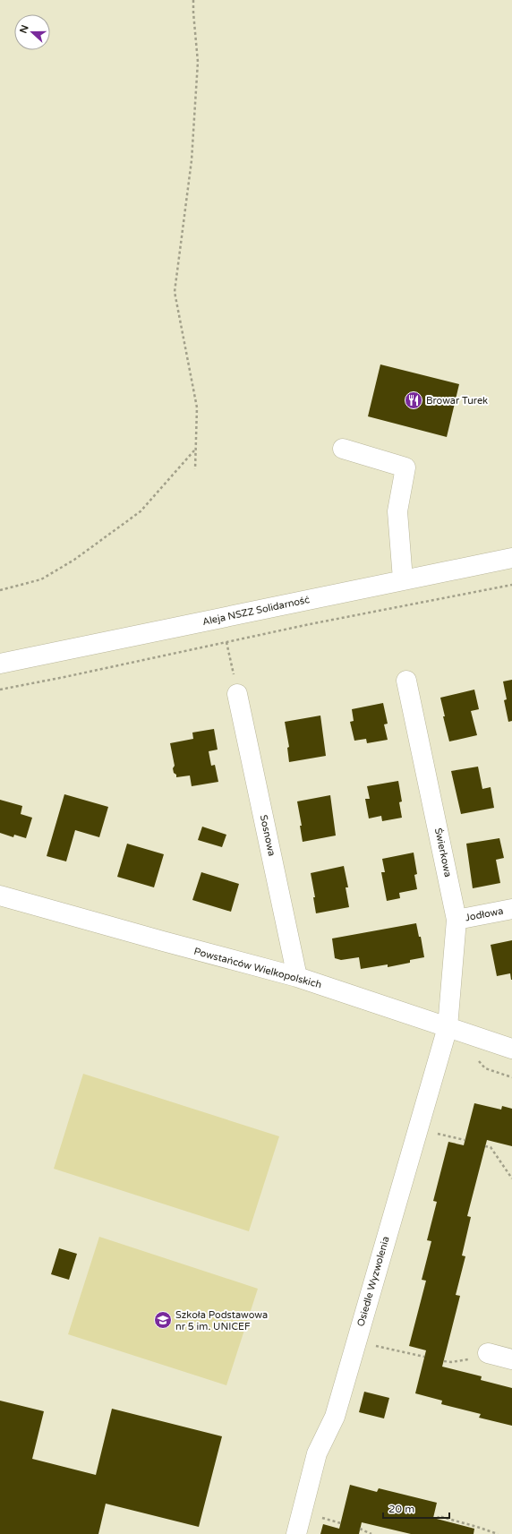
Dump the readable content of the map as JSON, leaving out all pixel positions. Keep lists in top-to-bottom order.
{
  "streets": {
    "street": [
      "Aleja NSZZ Solidarność",
      "Sosnowa",
      "Świerkowa",
      "Jodłowa",
      "Powstańców Wielkopolskich",
      "Osiedle Wyzwolenia"
    ]
  },
  "crossings": [
    ["Sosnowa", "Powstańców Wielkopolskich"],
    ["Świerkowa", "Jodłowa"],
    ["Świerkowa", "Powstańców Wielkopolskich"],
    ["Świerkowa", "Osiedle Wyzwolenia"],
    ["Powstańców Wielkopolskich", "Osiedle Wyzwolenia"]
  ],
  "places": {
    "restaurant": ["Browar Turek"],
    "school or university": ["Szkoła Podstawowa nr 5 im. UNICEF"]
  },
  "scale_bar": "20 m",
  "north": "left"
}
